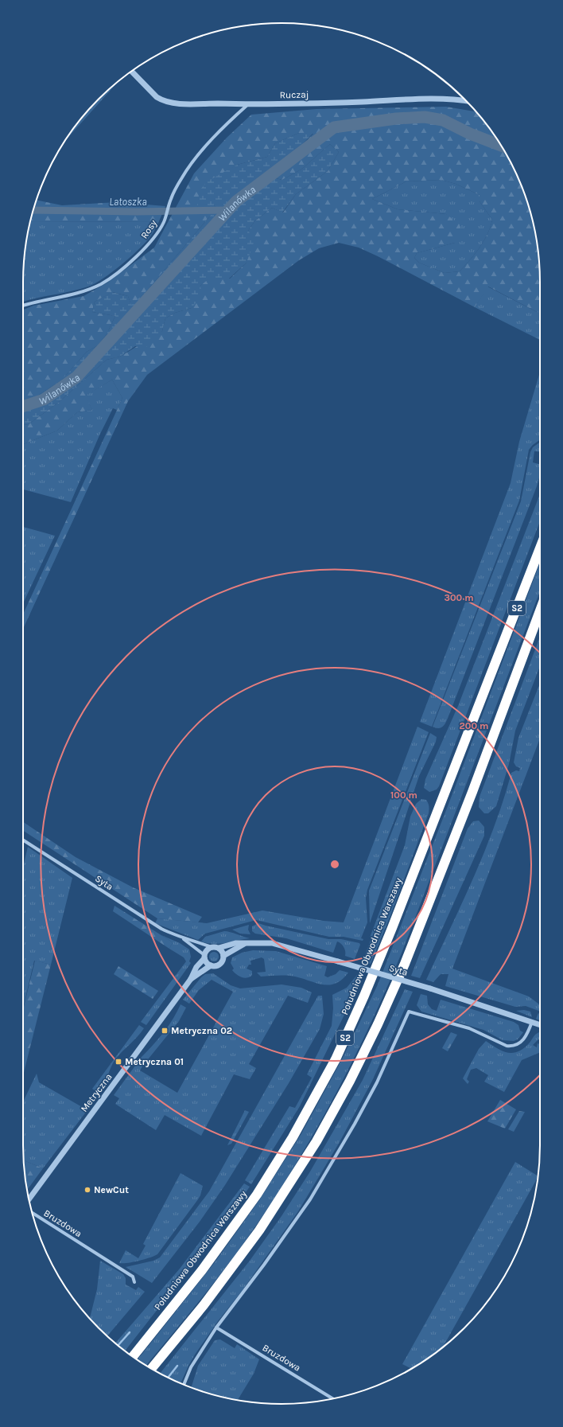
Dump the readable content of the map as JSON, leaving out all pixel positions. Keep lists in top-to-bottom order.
{
  "streets": {
    "highway": ["S2", "Południowa Obwodnica Warszawy"],
    "street": [
      "Ruczaj",
      "Rosy",
      "Syta",
      "Metryczna",
      "Bruzdowa"
    ]
  },
  "crossings": [
    ["Ruczaj", "Rosy"],
    ["Syta", "Metryczna"]
  ],
  "water": ["Latoszka", "Wilanówka"],
  "places": {
    "transit": ["Metryczna 02", "Metryczna 01"],
    "other": ["NewCut"]
  },
  "rings": ["300 m", "200 m", "100 m"]
}
